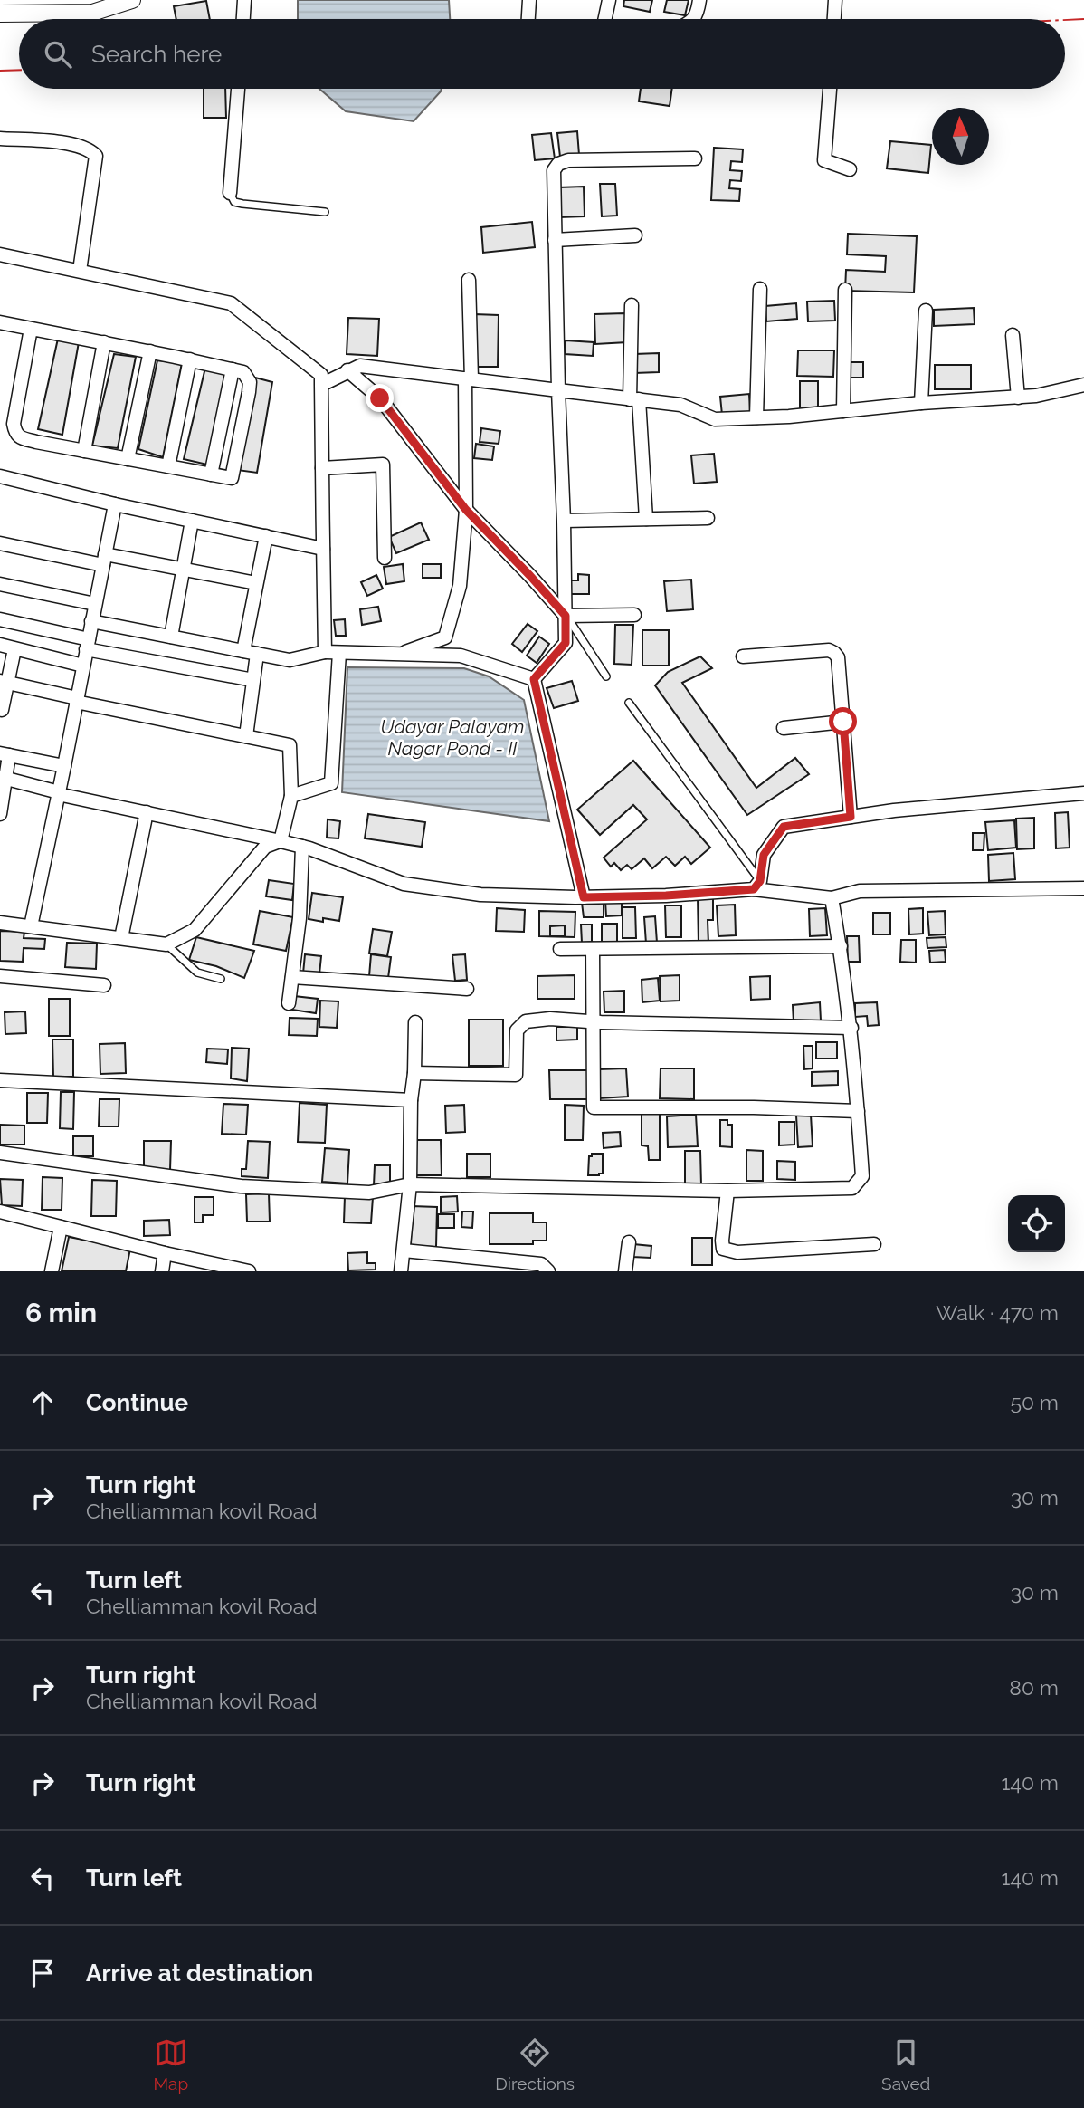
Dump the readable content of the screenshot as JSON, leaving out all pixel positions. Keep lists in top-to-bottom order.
{
  "water": ["Udayar Palayam Nagar Pond - II"],
  "north": "top",
  "page": {
    "search": "Search here",
    "heading": ["6 min", "Walk · 470 m"],
    "list": [
      ["Continue", "50 m"],
      ["Turn right", "Chelliamman kovil Road", "30 m"],
      ["Turn left", "Chelliamman kovil Road", "30 m"],
      ["Turn right", "Chelliamman kovil Road", "80 m"],
      ["Turn right", "140 m"],
      ["Turn left", "140 m"],
      "Arrive at destination"
    ],
    "nav": ["Map", "Directions", "Saved"]
  }
}
